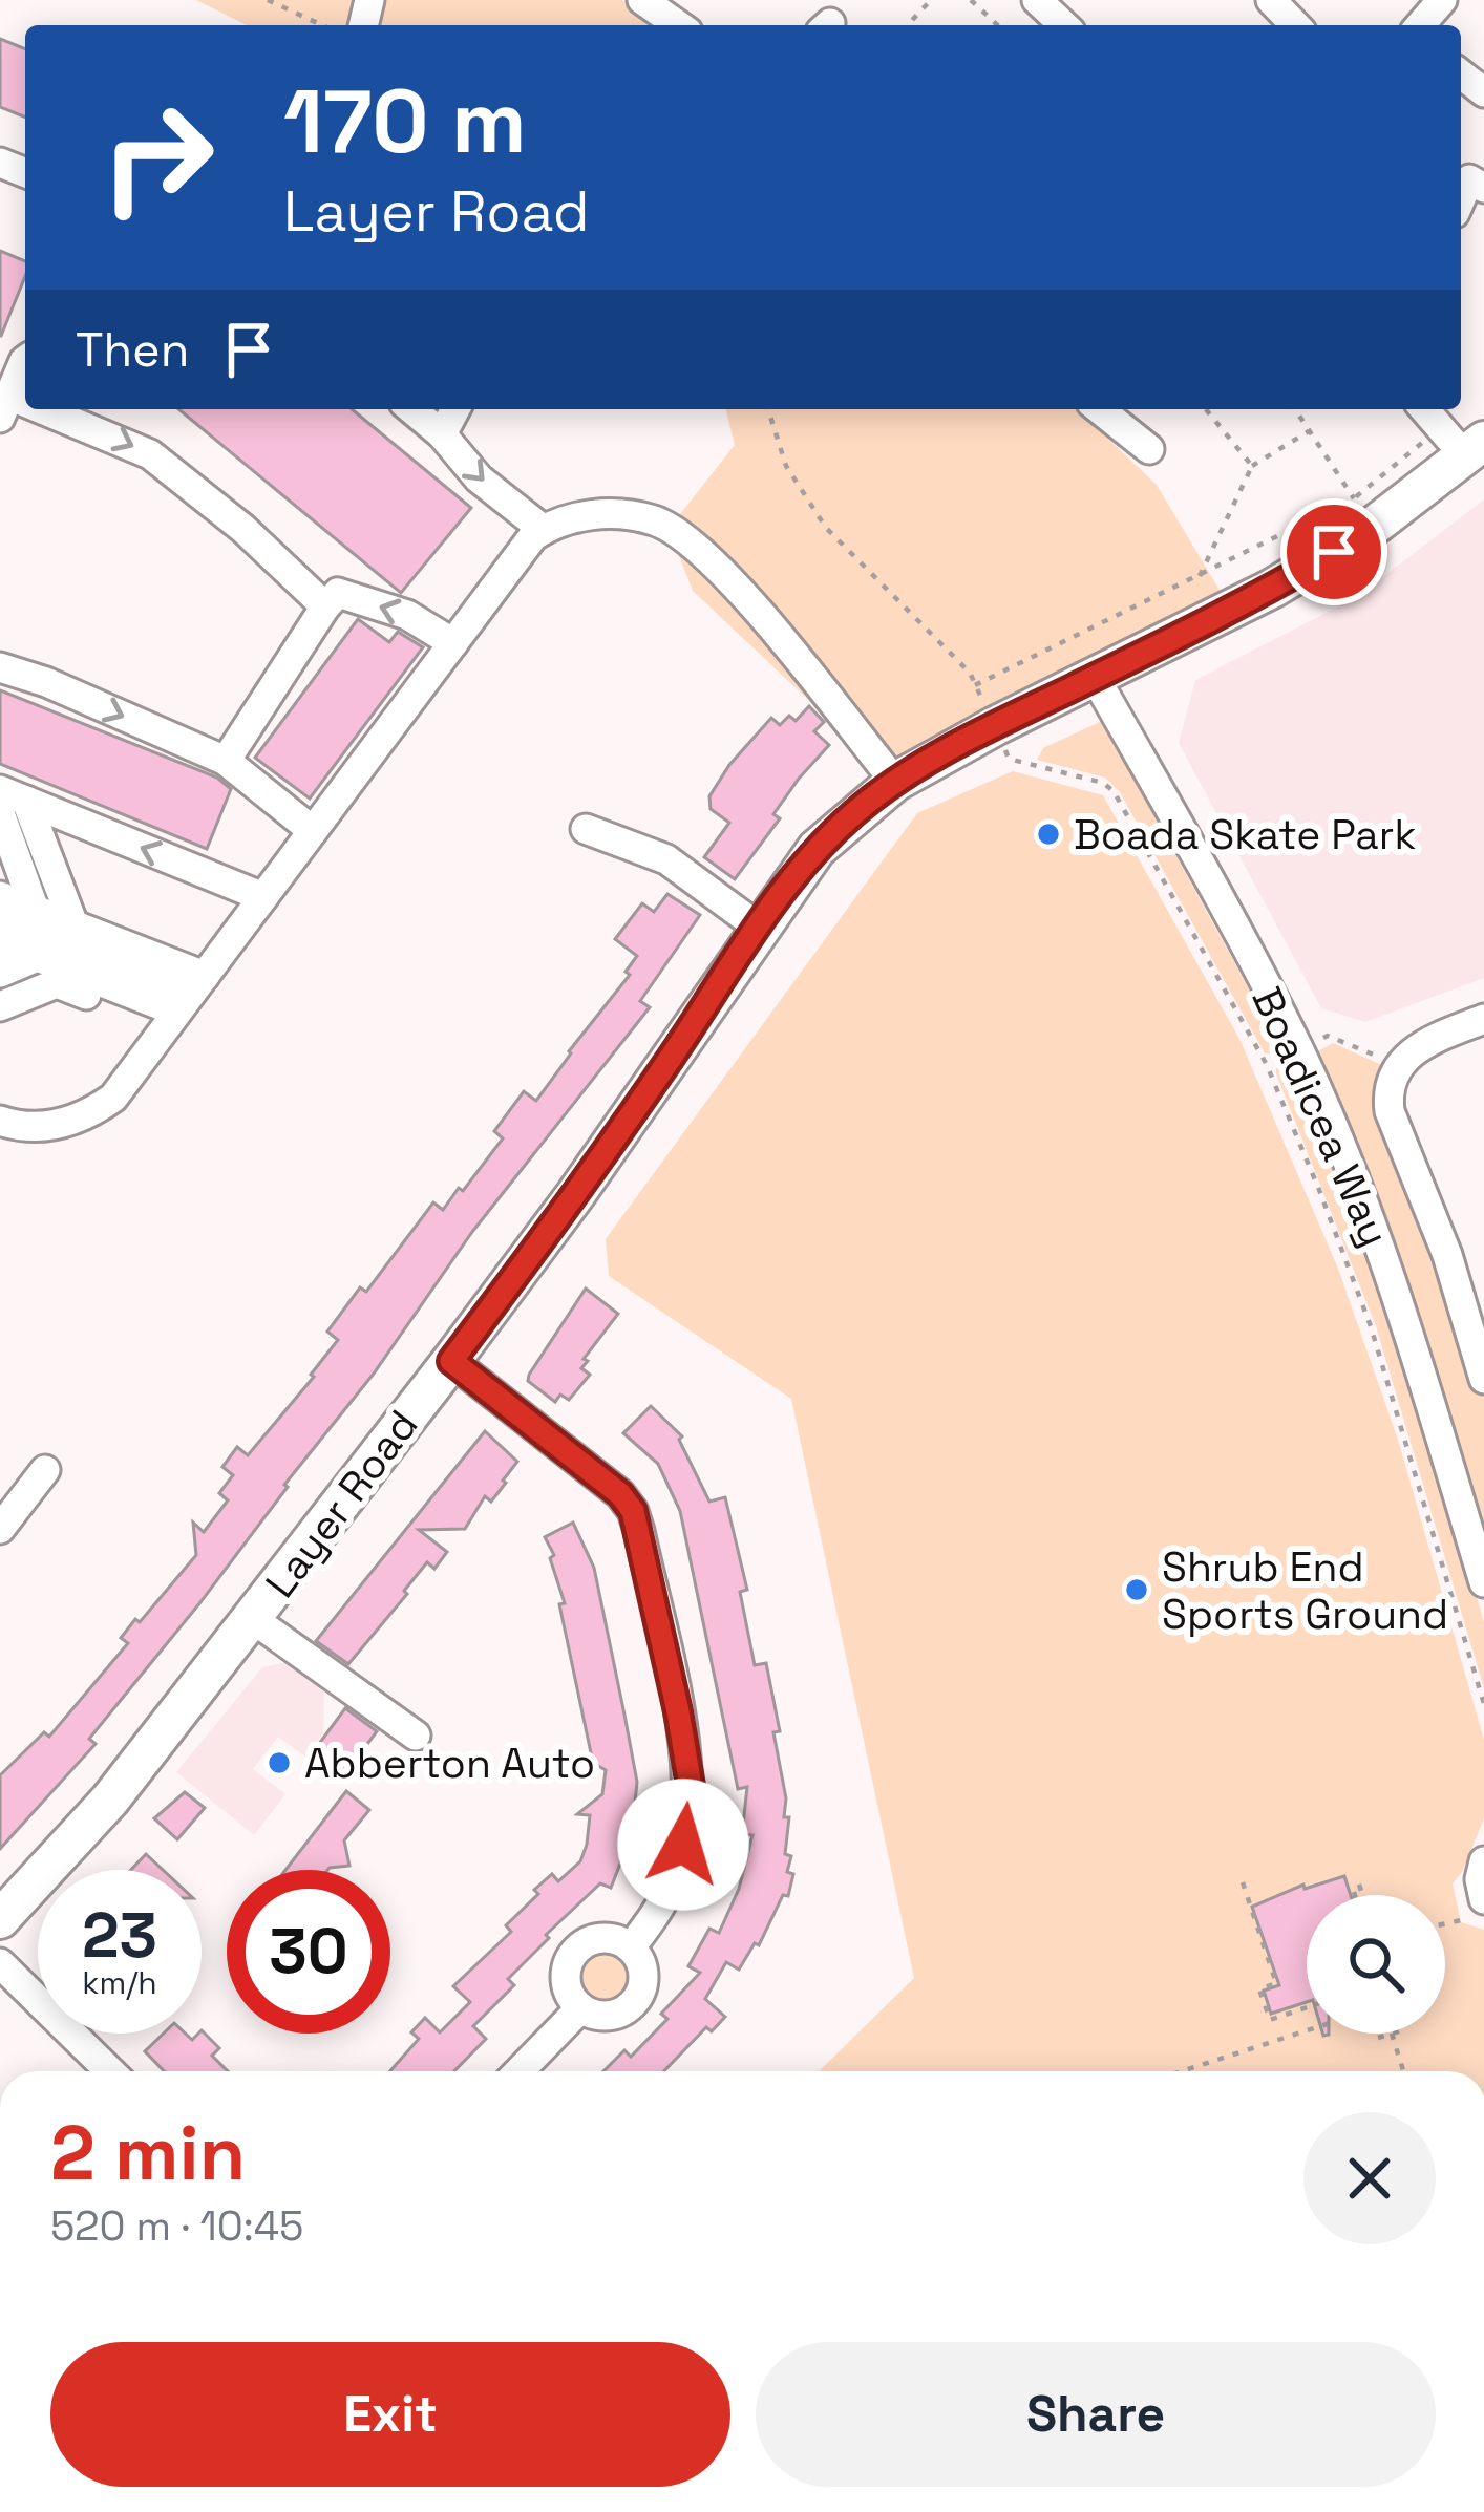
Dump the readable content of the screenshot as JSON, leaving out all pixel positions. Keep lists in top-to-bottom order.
{
  "streets": {
    "main road": ["Layer Road"],
    "street": ["Boadicea Way"]
  },
  "crossings": [
    ["Boadicea Way", "Layer Road"]
  ],
  "places": ["Boada Skate Park", "Shrub End Sports Ground", "Abberton Auto"],
  "page": {
    "turn": ["170 m", "Layer Road"],
    "then": "Then",
    "speed": "23 km/h",
    "limit": "30",
    "heading": ["2 min", "520 m · 10:45"],
    "buttons": ["Exit", "Share"]
  }
}
